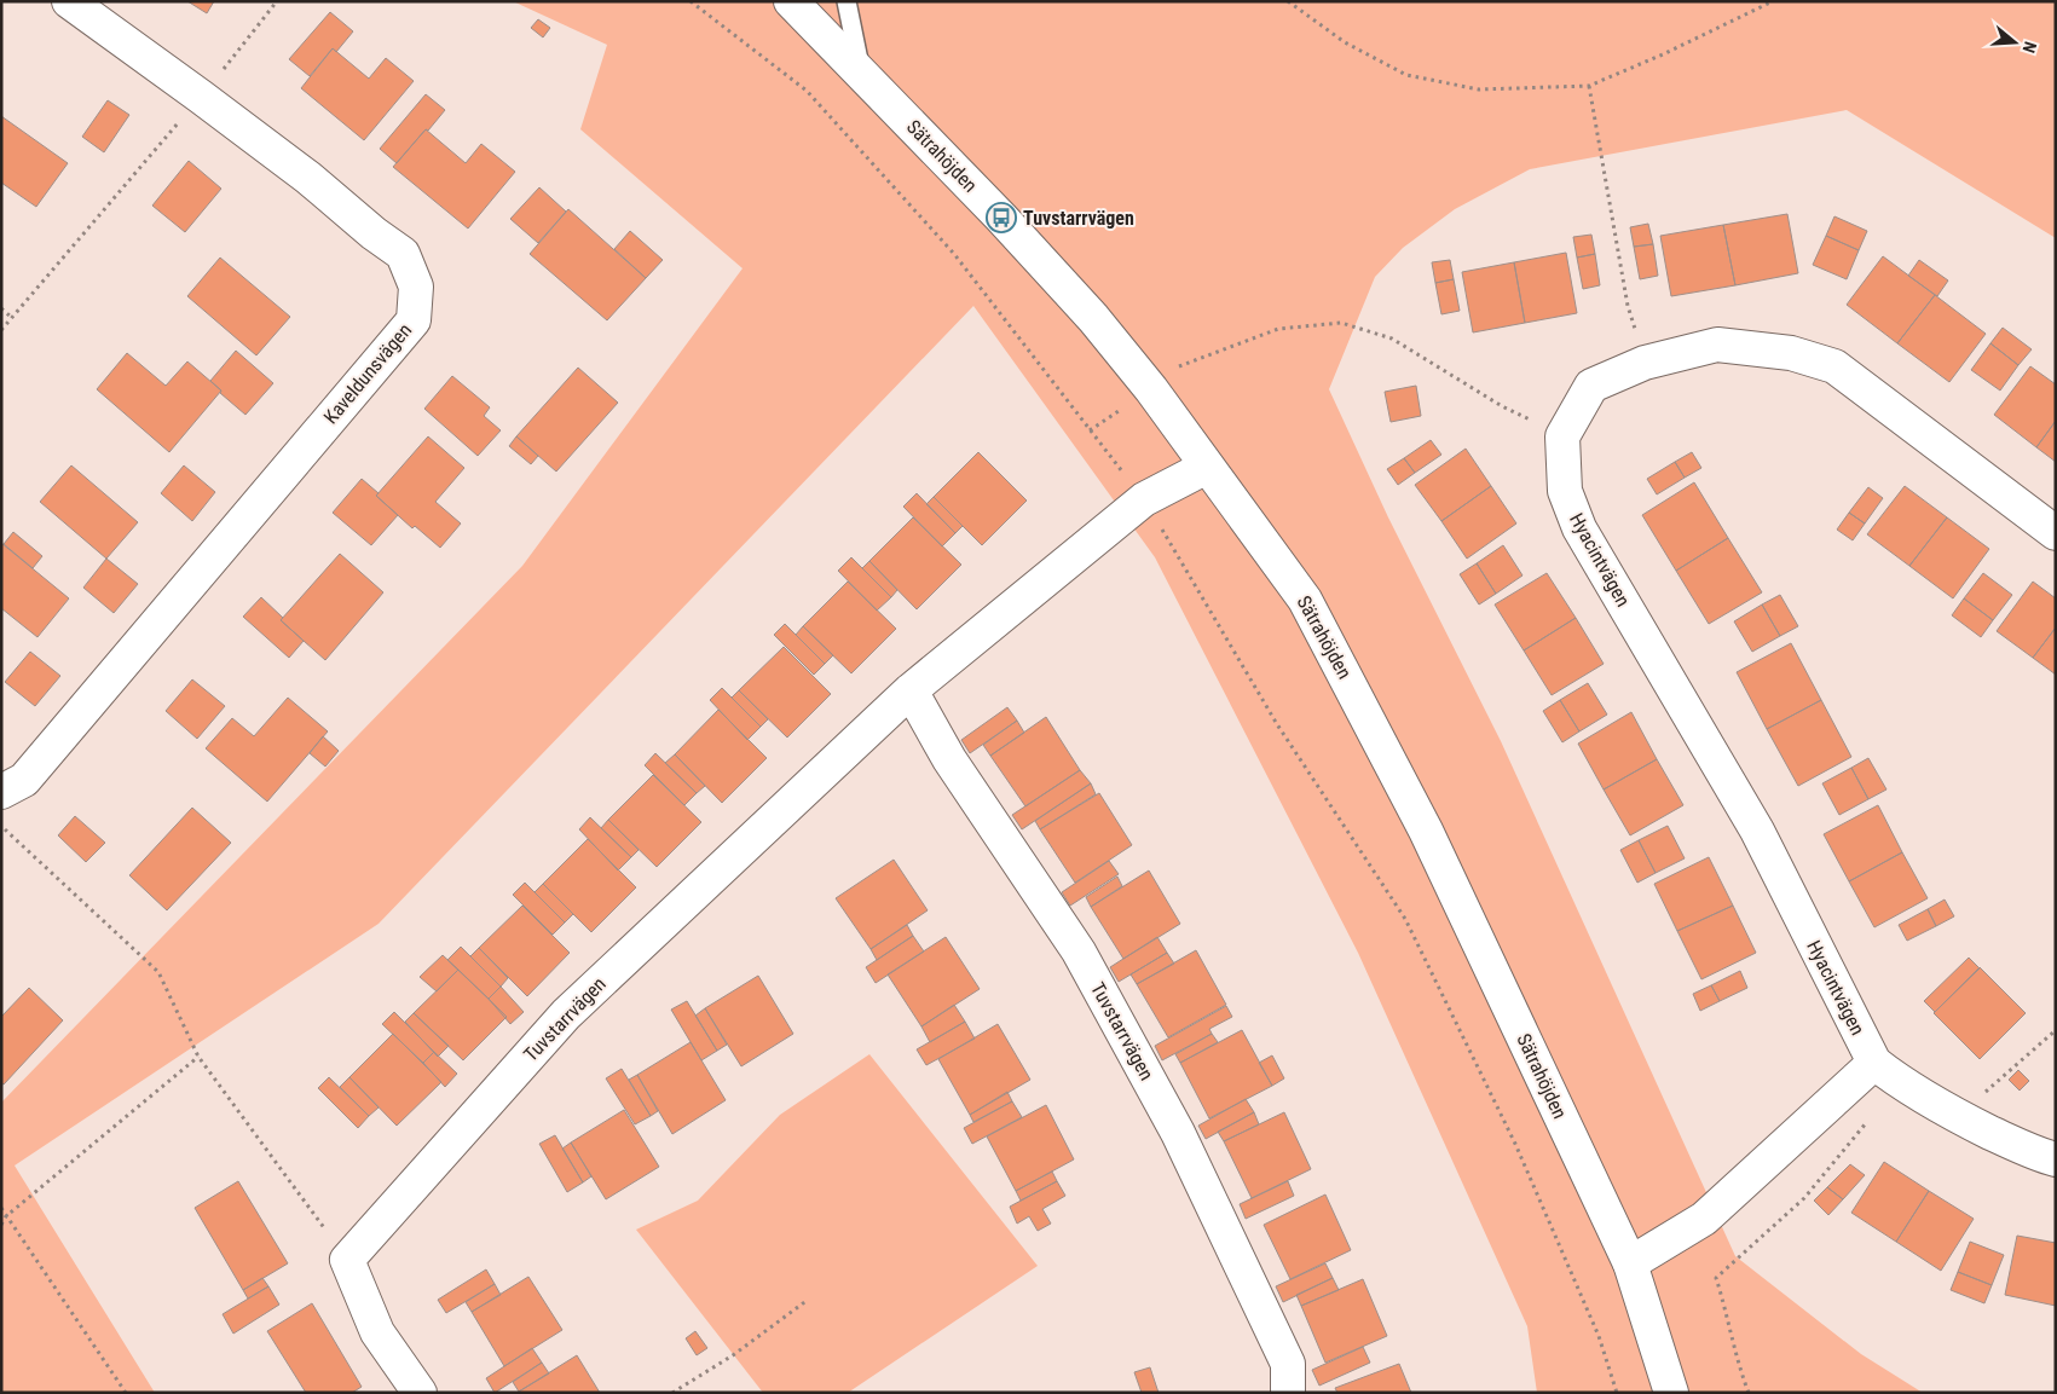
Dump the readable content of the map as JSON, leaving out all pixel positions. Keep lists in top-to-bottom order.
{
  "streets": {
    "street": [
      "Sätrahöjden",
      "Kaveldunsvägen",
      "Hyacintvägen",
      "Tuvstarrvägen"
    ]
  },
  "crossings": [
    ["Sätrahöjden", "Tuvstarrvägen"]
  ],
  "places": {
    "bus stop": ["Tuvstarrvägen"]
  },
  "north": "right"
}
